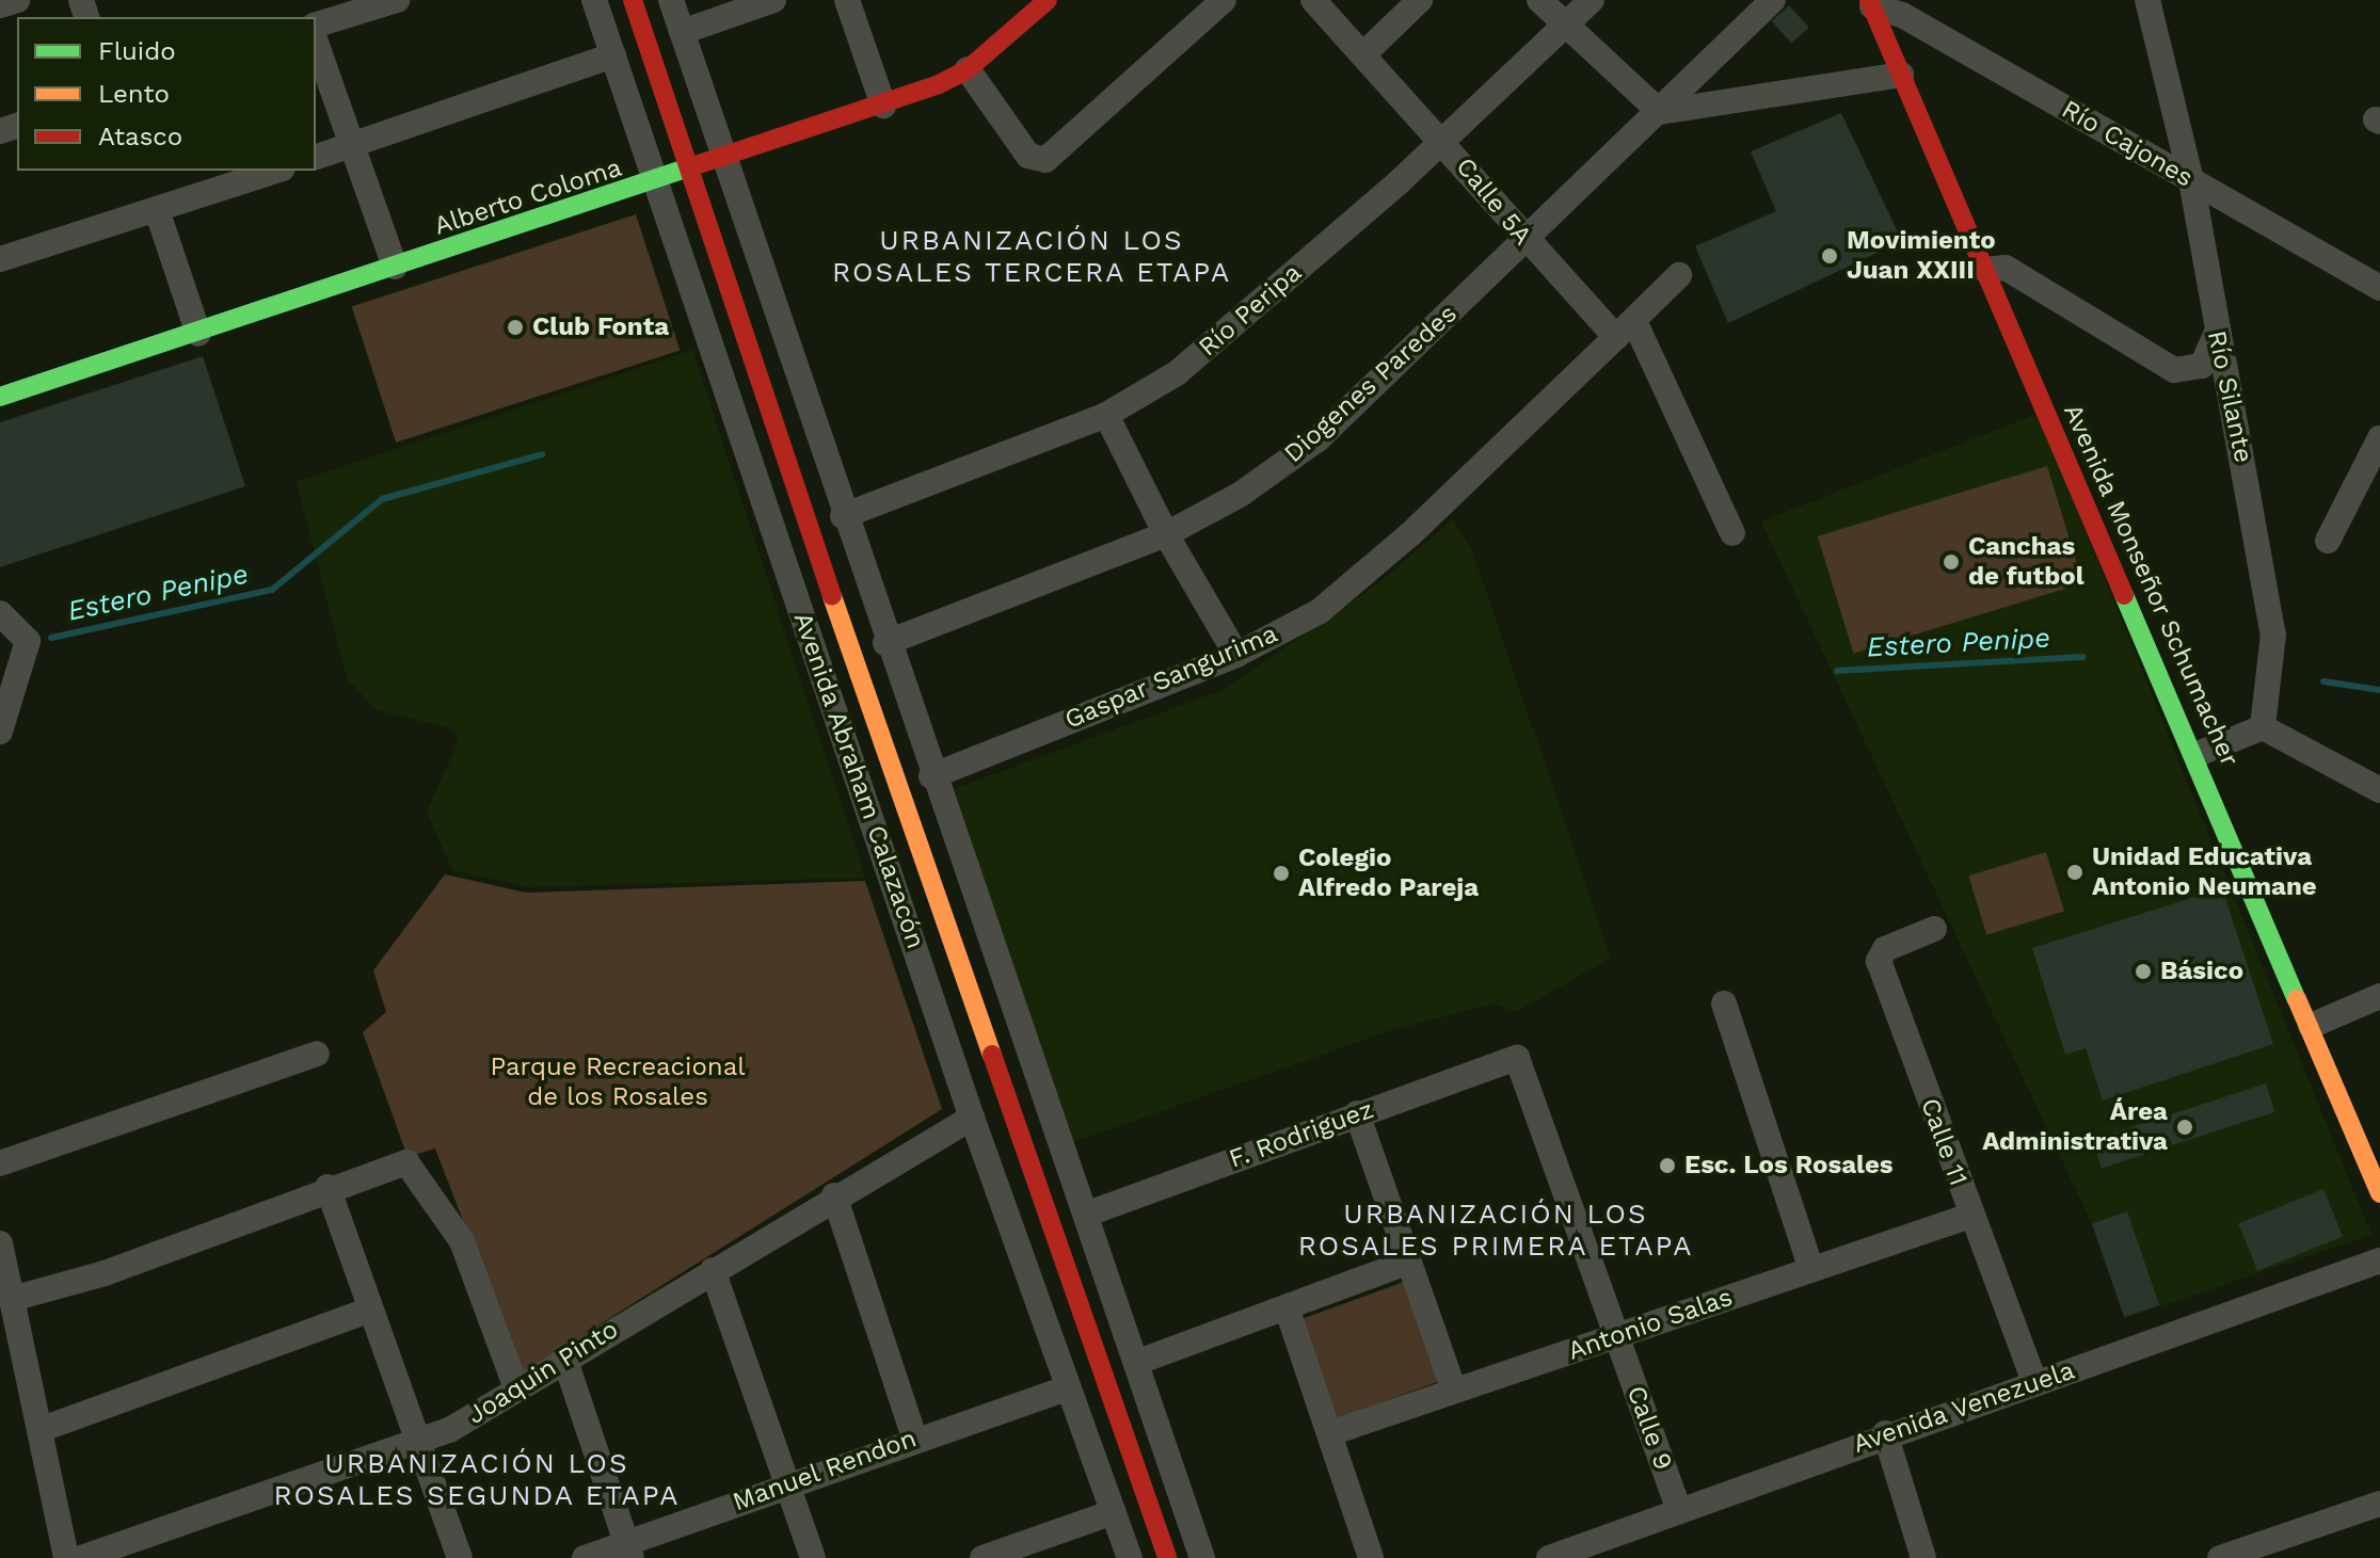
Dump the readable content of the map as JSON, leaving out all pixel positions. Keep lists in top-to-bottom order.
{
  "streets": {
    "street": [
      "Río Cajones",
      "Alberto Coloma",
      "Calle 5A",
      "Río Peripa",
      "Diogenes Paredes",
      "Río Silante",
      "Avenida Monseñor Schumacher",
      "Gaspar Sangurima",
      "Avenida Abraham Calazacón",
      "F. Rodriguez",
      "Calle 11",
      "Antonio Salas",
      "Joaquin Pinto",
      "Avenida Venezuela",
      "Calle 9",
      "Manuel Rendon"
    ]
  },
  "crossings": [
    ["Río Cajones", "Río Silante"],
    ["Río Cajones", "Avenida Monseñor Schumacher"],
    ["Alberto Coloma", "Avenida Abraham Calazacón"],
    ["Calle 5A", "Río Peripa"],
    ["Calle 5A", "Diogenes Paredes"],
    ["Calle 5A", "Gaspar Sangurima"],
    ["Avenida Abraham Calazacón", "Joaquin Pinto"],
    ["Avenida Abraham Calazacón", "Manuel Rendon"],
    ["F. Rodriguez", "Calle 9"],
    ["Calle 11", "Antonio Salas"],
    ["Calle 11", "Avenida Venezuela"],
    ["Antonio Salas", "Calle 9"],
    ["Avenida Venezuela", "Calle 9"]
  ],
  "districts": ["URBANIZACIÓN LOS ROSALES TERCERA ETAPA", "URBANIZACIÓN LOS ROSALES PRIMERA ETAPA", "URBANIZACIÓN LOS ROSALES SEGUNDA ETAPA"],
  "water": ["Estero Penipe"],
  "parks": ["Parque Recreacional de los Rosales"],
  "places": [
    "Movimiento Juan XXIII",
    "Club Fonta",
    "Canchas de futbol",
    "Unidad Educativa Antonio Neumane",
    "Colegio Alfredo Pareja",
    "Básico",
    "Área Administrativa",
    "Esc. Los Rosales"
  ],
  "legend": ["Fluido", "Lento", "Atasco"]
}
